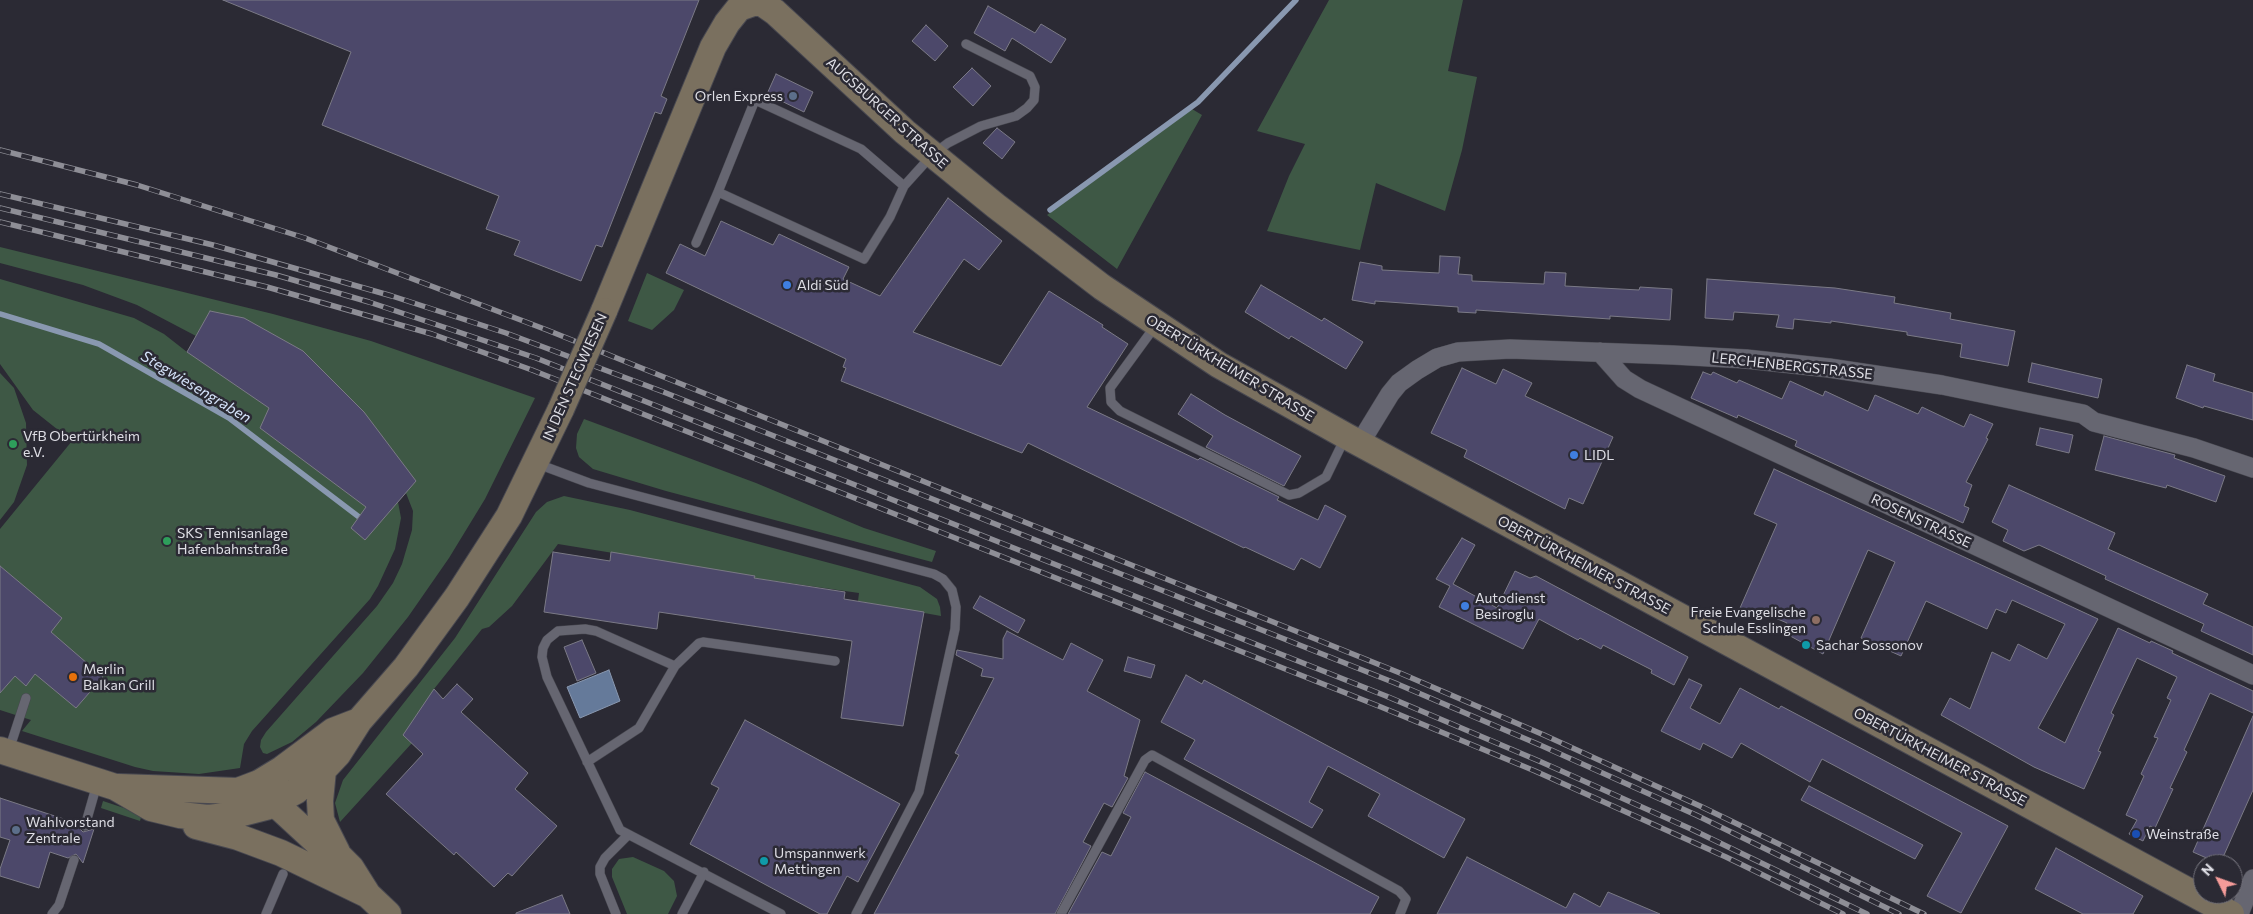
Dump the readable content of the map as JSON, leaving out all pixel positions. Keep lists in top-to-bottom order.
{
  "streets": {
    "main road": ["AUGSBURGER STRASSE", "OBERTÜRKHEIMER STRASSE", "IN DEN STEGWIESEN"],
    "street": ["LERCHENBERGSTRASSE", "ROSENSTRASSE"]
  },
  "crossings": [
    ["AUGSBURGER STRASSE", "OBERTÜRKHEIMER STRASSE"],
    ["AUGSBURGER STRASSE", "IN DEN STEGWIESEN"],
    ["LERCHENBERGSTRASSE", "OBERTÜRKHEIMER STRASSE"],
    ["LERCHENBERGSTRASSE", "ROSENSTRASSE"]
  ],
  "water": ["Stegwiesengraben"],
  "places": [
    "Orlen Express",
    "Aldi Süd",
    "VfB Obertürkheim e.V.",
    "LIDL",
    "SKS Tennisanlage Hafenbahnstraße",
    "Autodienst Besiroglu",
    "Freie Evangelische Schule Esslingen",
    "Sachar Sossonov",
    "Merlin Balkan Grill",
    "Wahlvorstand Zentrale",
    "Weinstraße",
    "Umspannwerk Mettingen"
  ],
  "north": "top left"
}
